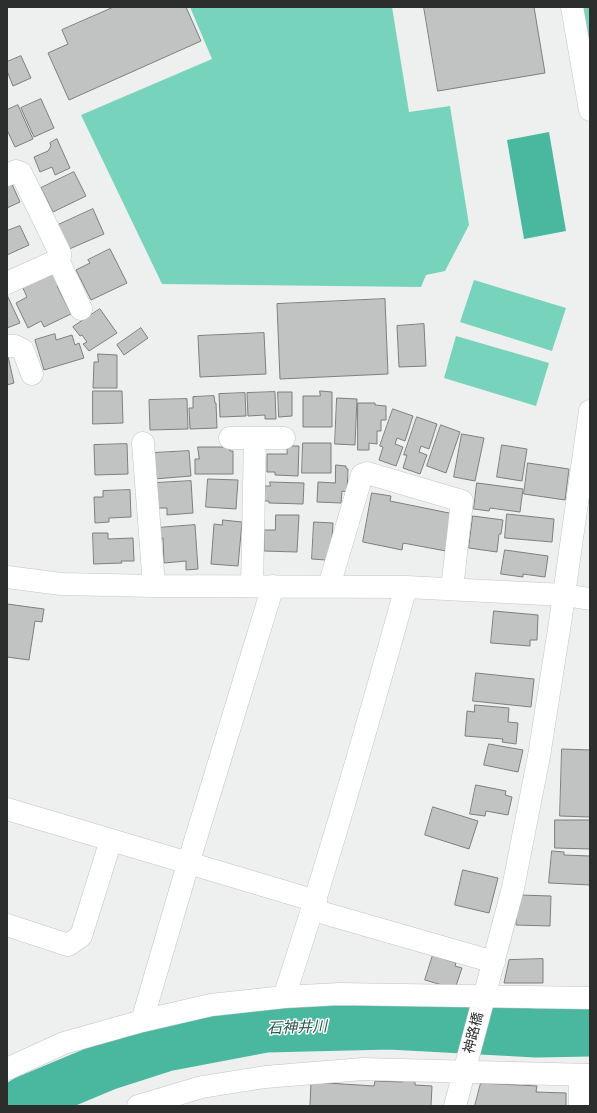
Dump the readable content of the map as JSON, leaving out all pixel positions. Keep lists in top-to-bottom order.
{
  "streets": {
    "street": ["神路橋"]
  },
  "water": ["石神井川"]
}
